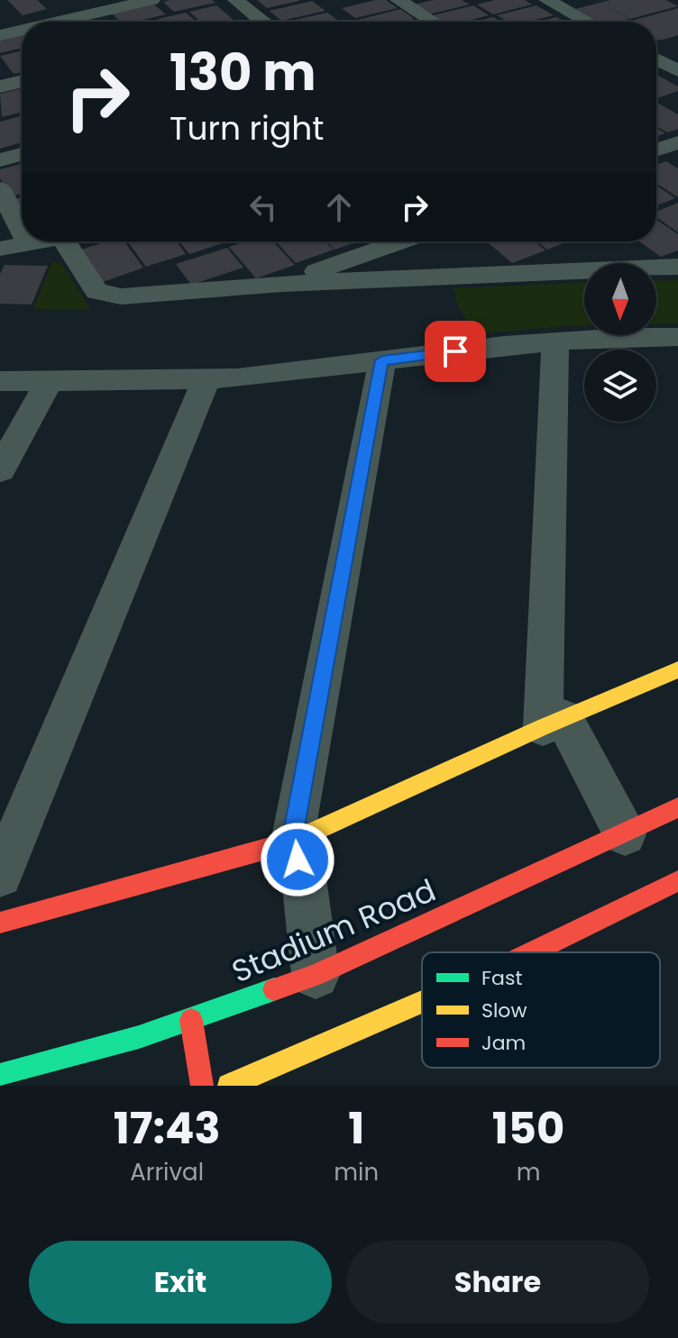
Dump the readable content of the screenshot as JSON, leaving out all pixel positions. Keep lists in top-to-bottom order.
{
  "streets": {
    "main road": ["Stadium Road"]
  },
  "legend": ["Fast", "Slow", "Jam"],
  "north": "bottom",
  "page": {
    "turn": ["130 m", "Turn right"],
    "eta": [
      "17:43",
      "Arrival",
      "1",
      "min",
      "150",
      "m"
    ],
    "buttons": ["Exit", "Share"]
  }
}
